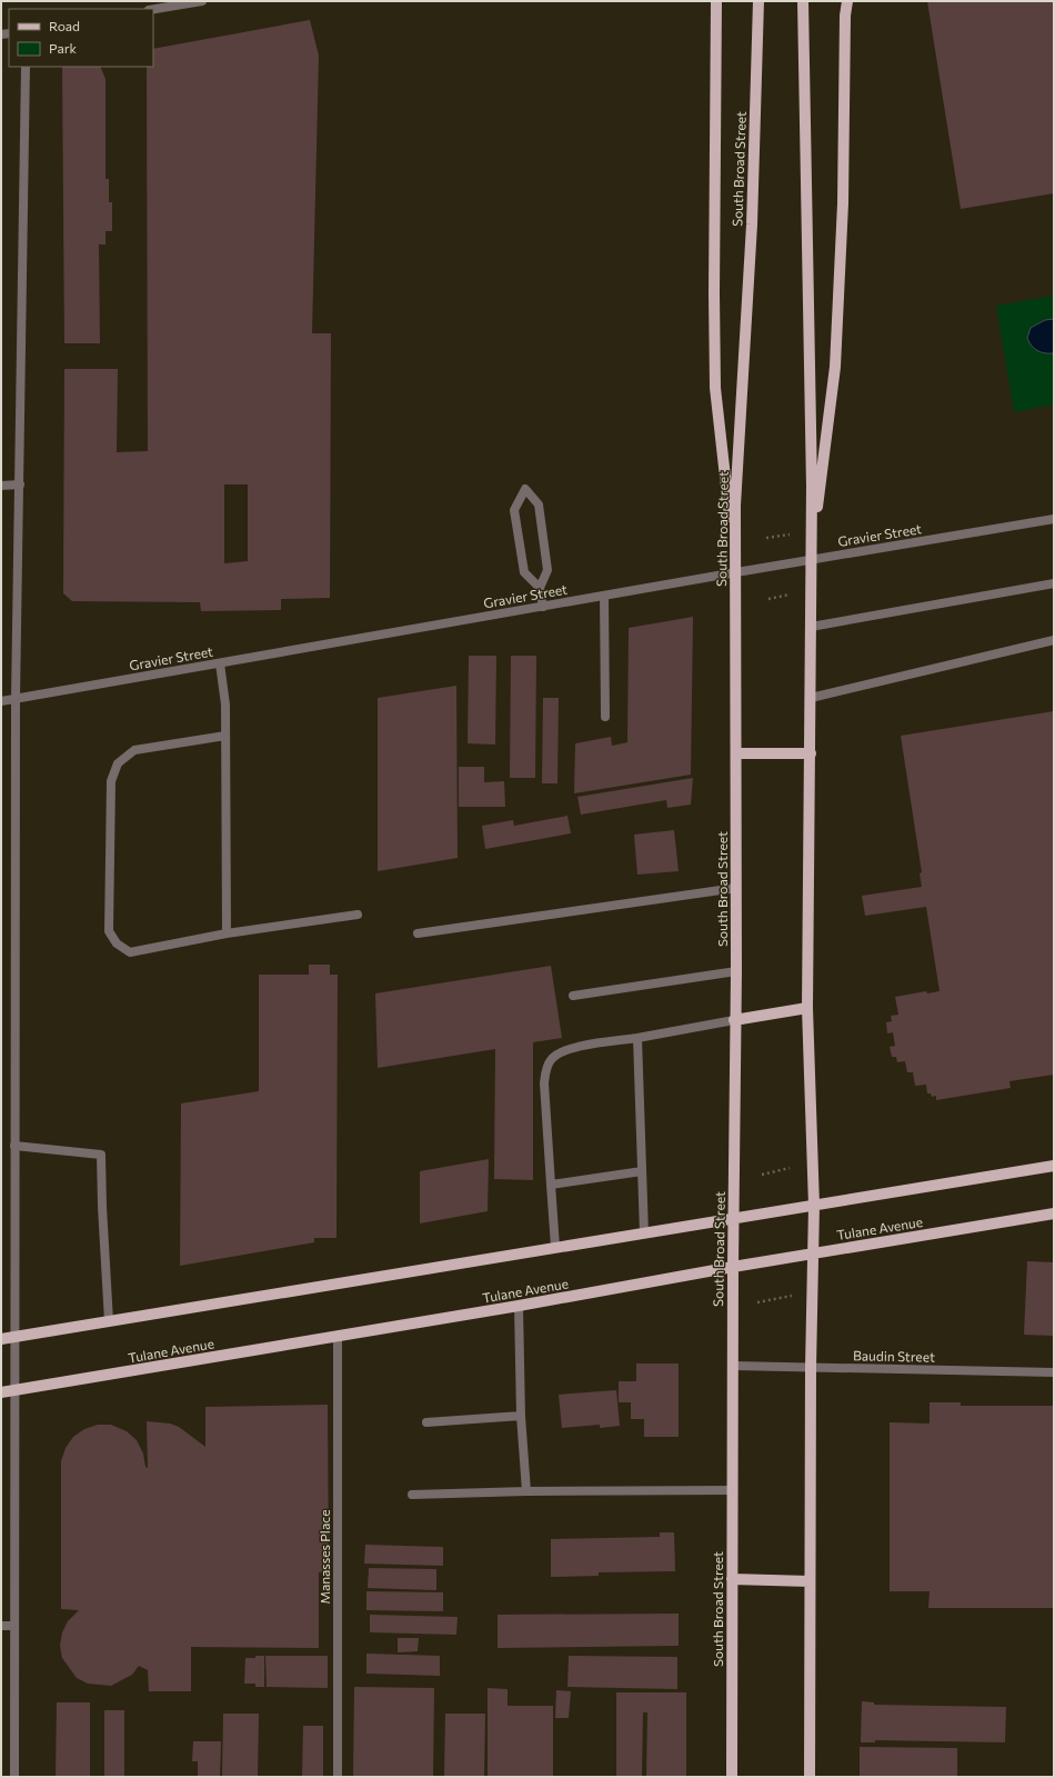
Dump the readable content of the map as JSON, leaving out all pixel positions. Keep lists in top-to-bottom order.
{
  "streets": {
    "main road": ["South Broad Street", "Tulane Avenue"],
    "street": ["Gravier Street", "Baudin Street", "Manasses Place"]
  },
  "crossings": [
    ["South Broad Street", "Gravier Street"],
    ["South Broad Street", "Tulane Avenue"],
    ["South Broad Street", "Baudin Street"],
    ["Tulane Avenue", "Manasses Place"]
  ],
  "legend": ["Road", "Park"]
}
